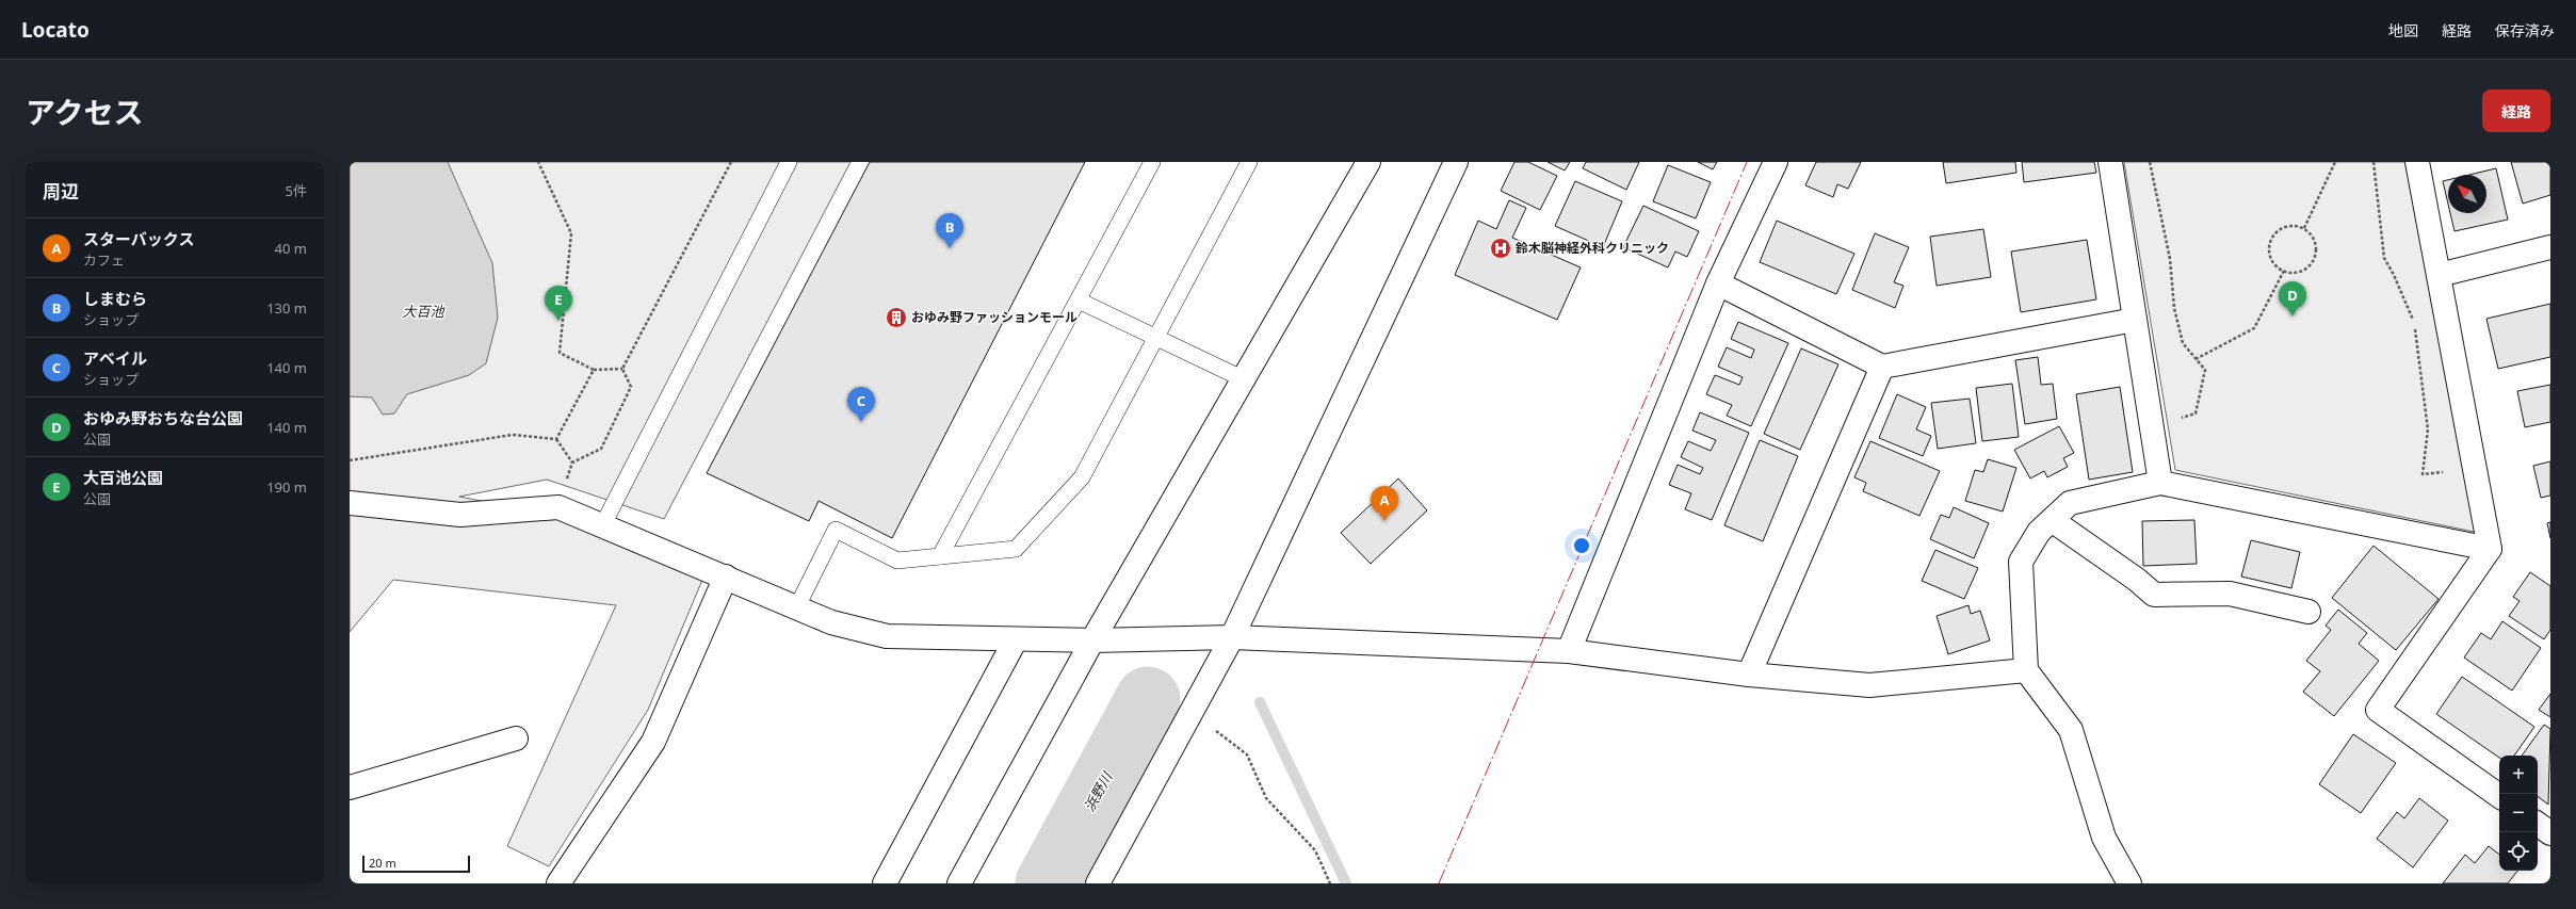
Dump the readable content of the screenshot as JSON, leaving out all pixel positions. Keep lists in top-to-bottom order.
{
  "water": ["大百池", "浜野川"],
  "places": {
    "hospital": ["鈴木脳神経外科クリニック"],
    "building": ["おゆみ野ファッションモール"]
  },
  "scale_bar": "20 m",
  "north": "top left",
  "page": {
    "header": "Locato",
    "nav": ["地図", "経路", "保存済み"],
    "title": "アクセス",
    "buttons": "経路",
    "heading": ["周辺", "5件"],
    "pins": [
      "B",
      "D",
      "E",
      "C",
      "A"
    ],
    "list": [
      {
        "mark": "A",
        "name": "スターバックス",
        "note": "カフェ",
        "value": "40 m"
      },
      {
        "mark": "B",
        "name": "しまむら",
        "note": "ショップ",
        "value": "130 m"
      },
      {
        "mark": "C",
        "name": "アベイル",
        "note": "ショップ",
        "value": "140 m"
      },
      {
        "mark": "D",
        "name": "おゆみ野おちな台公園",
        "note": "公園",
        "value": "140 m"
      },
      {
        "mark": "E",
        "name": "大百池公園",
        "note": "公園",
        "value": "190 m"
      }
    ],
    "map_buttons": ["+", "−"],
    "scale": "20 m"
  }
}
